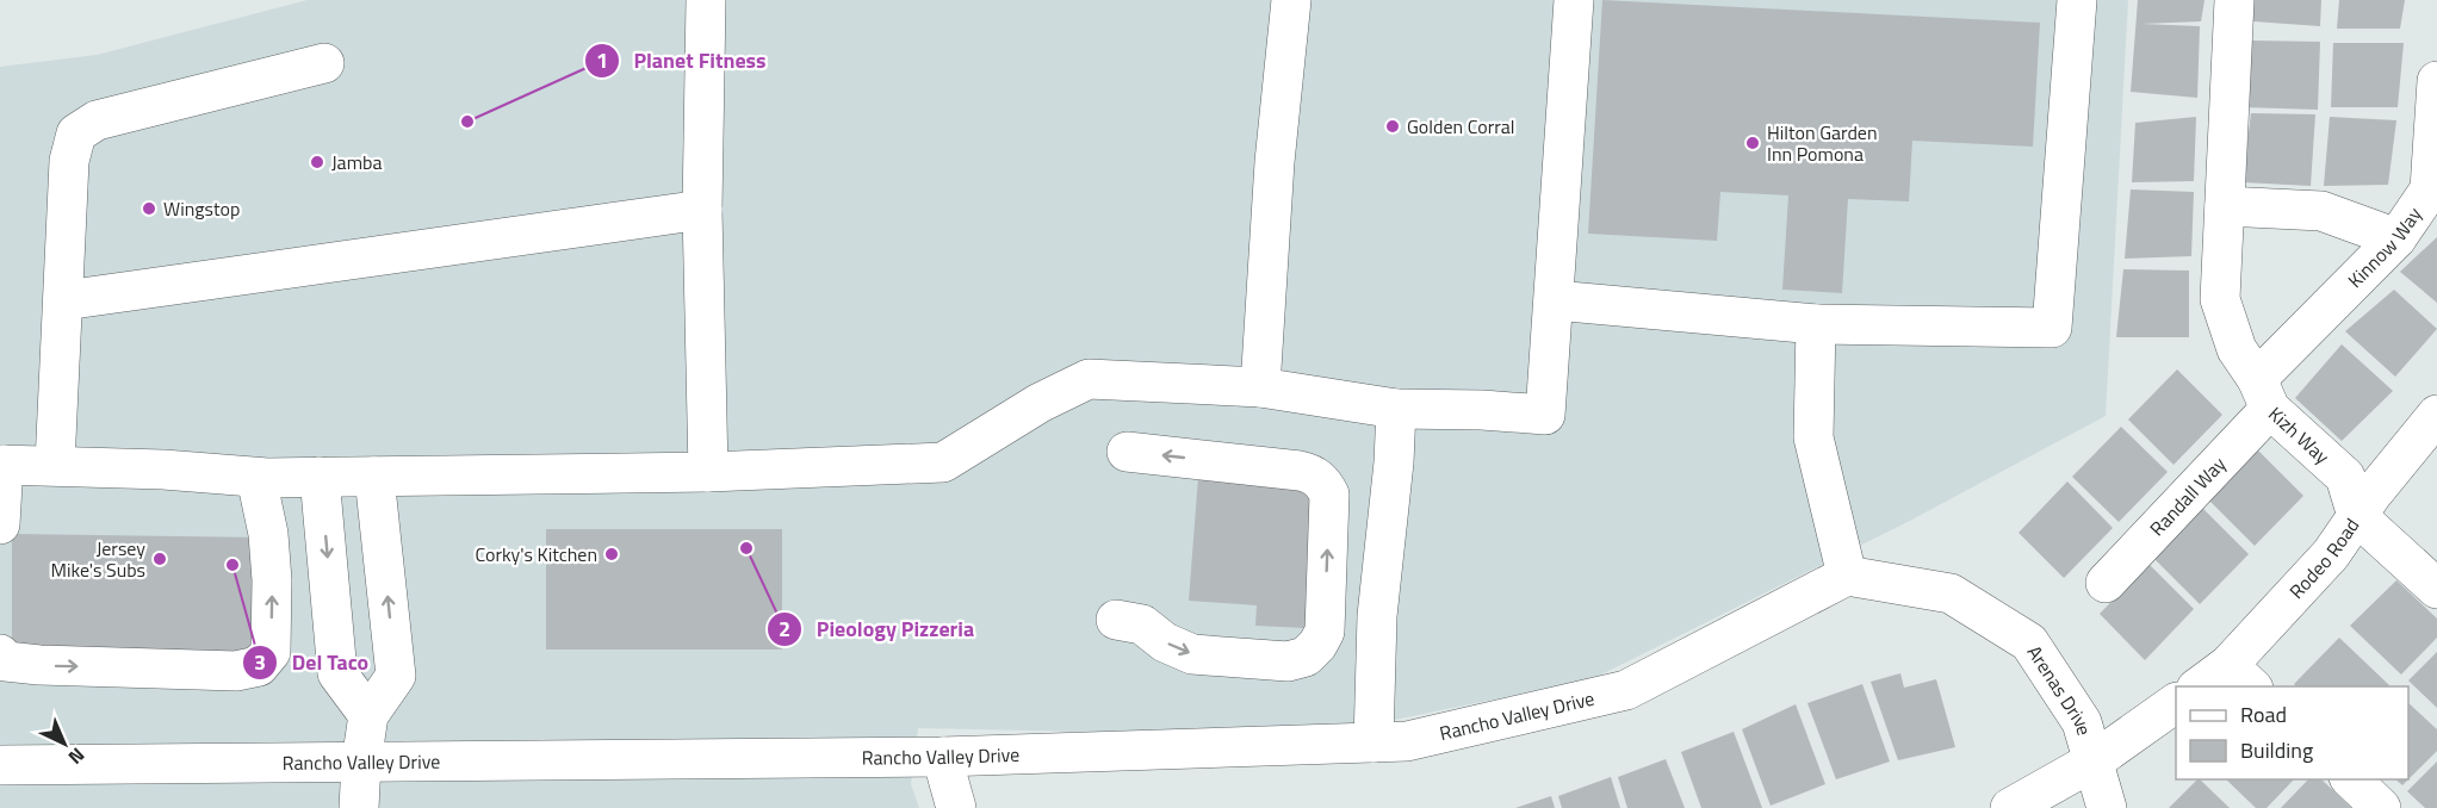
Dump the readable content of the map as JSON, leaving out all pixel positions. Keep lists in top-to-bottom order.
{
  "streets": {
    "street": [
      "Kinnow Way",
      "Kizh Way",
      "Randall Way",
      "Rodeo Road",
      "Arenas Drive",
      "Rancho Valley Drive"
    ]
  },
  "crossings": [
    ["Kinnow Way", "Kizh Way"],
    ["Kinnow Way", "Randall Way"],
    ["Kizh Way", "Randall Way"],
    ["Kizh Way", "Rodeo Road"],
    ["Arenas Drive", "Rancho Valley Drive"]
  ],
  "places": [
    "Planet Fitness",
    "Golden Corral",
    "Hilton Garden Inn Pomona",
    "Jamba",
    "Wingstop",
    "Pieology Pizzeria",
    "Corky's Kitchen",
    "Jersey Mike's Subs",
    "Del Taco"
  ],
  "legend": ["Road", "Building"],
  "north": "bottom right"
}
